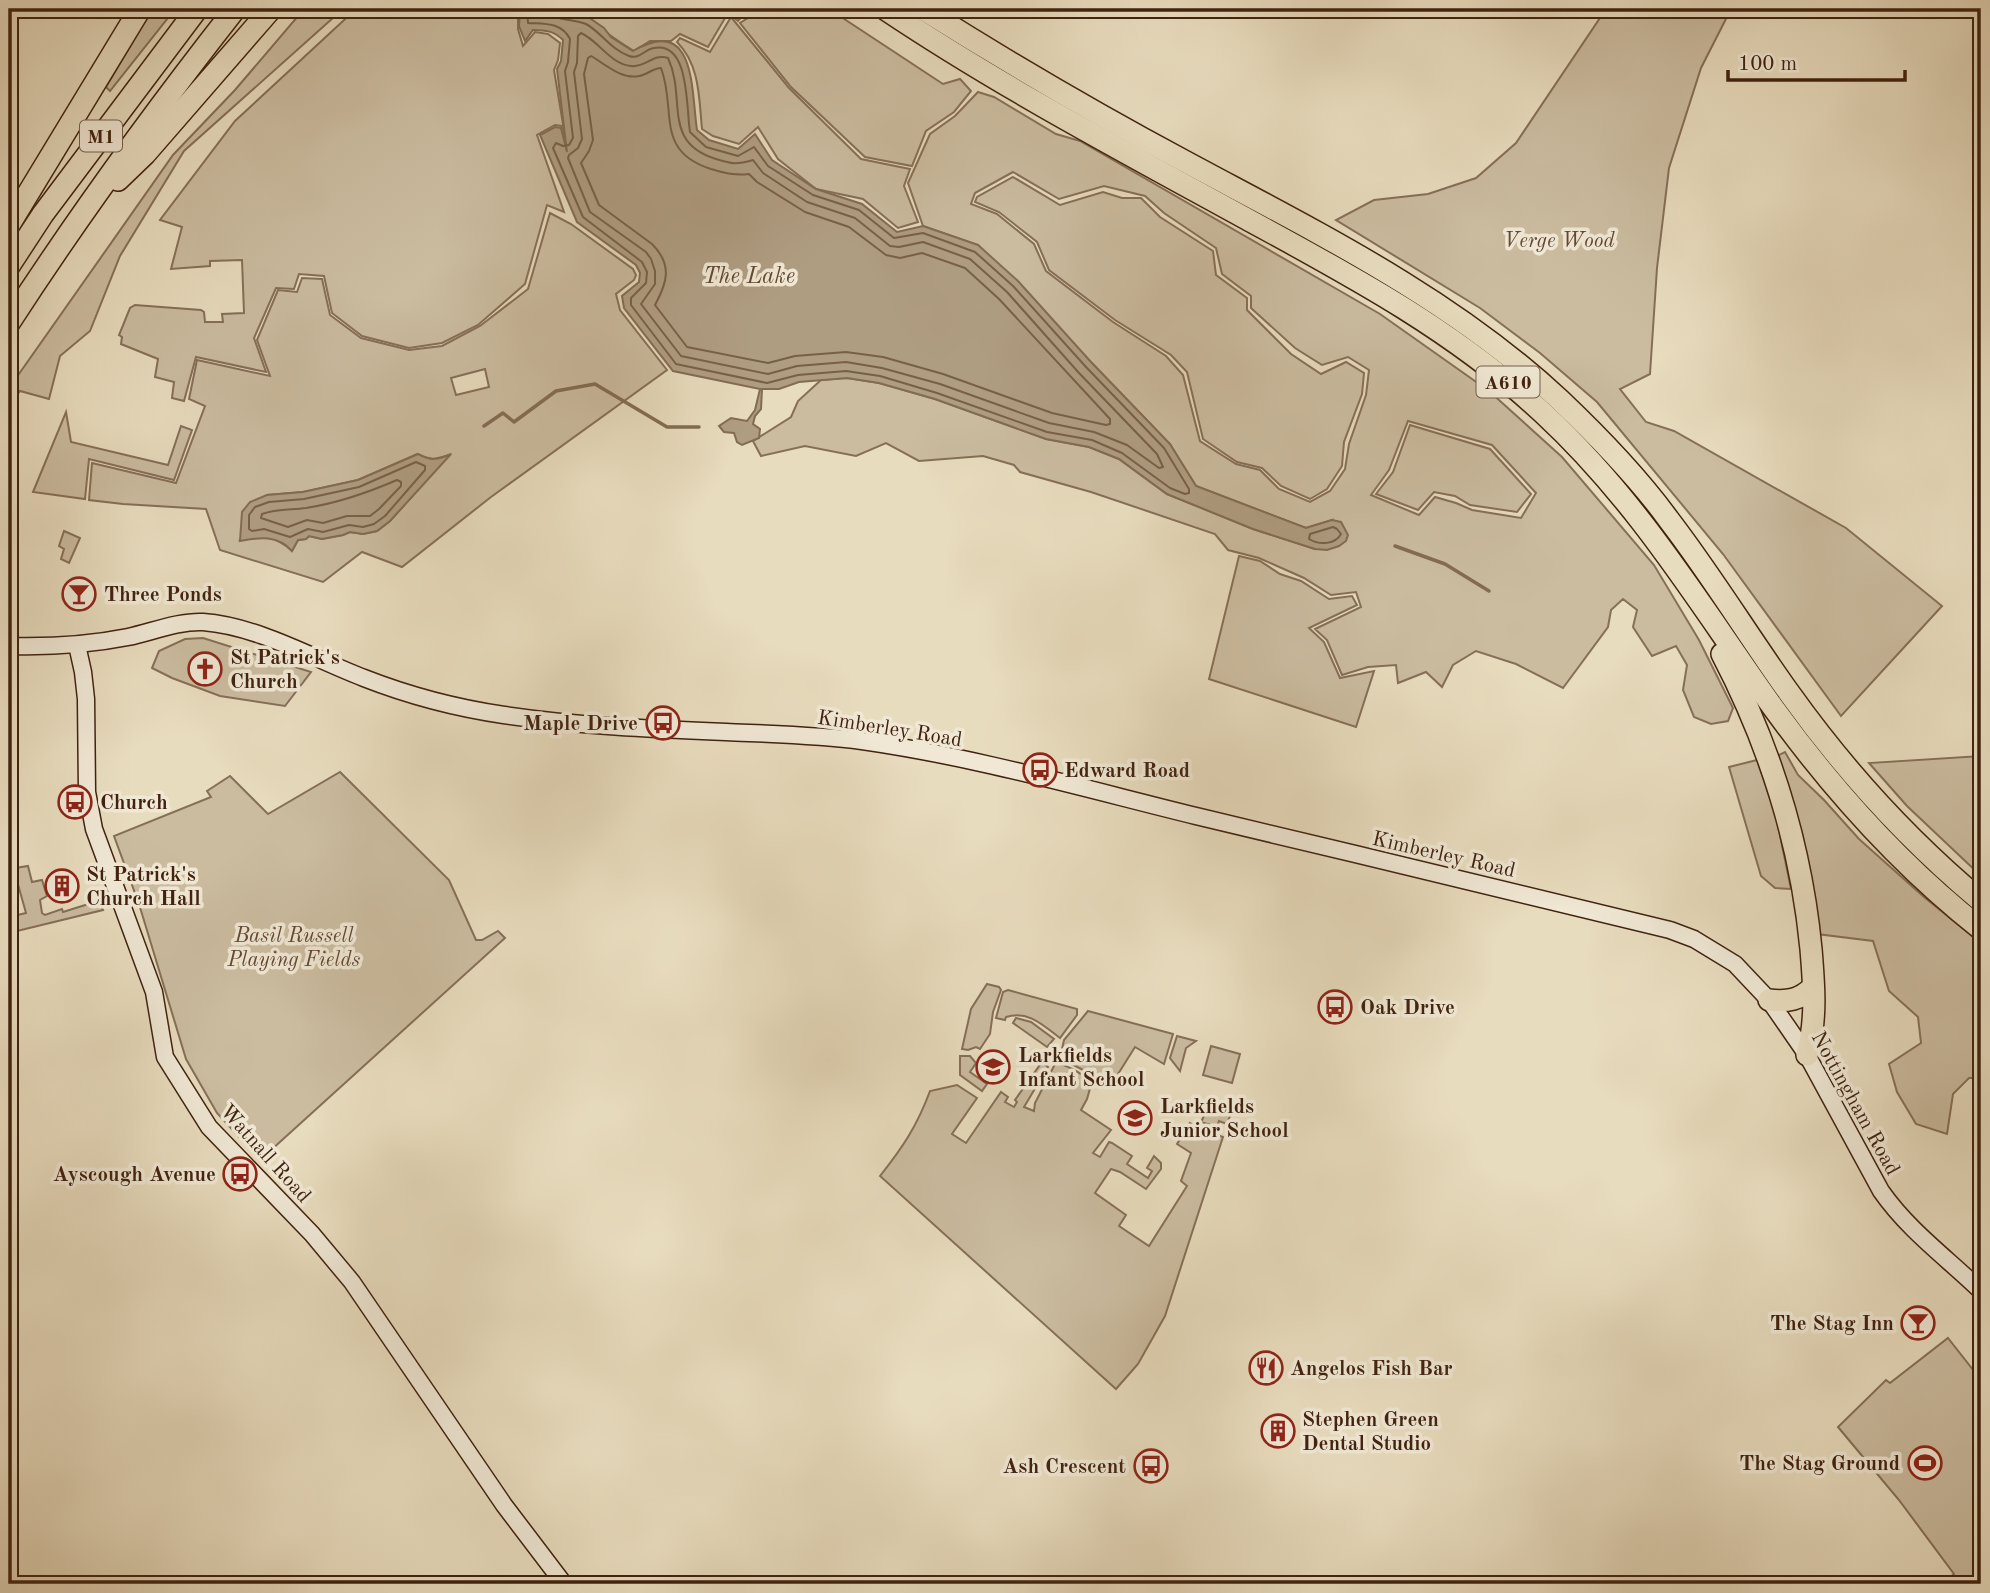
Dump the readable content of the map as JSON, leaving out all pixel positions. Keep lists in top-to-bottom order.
{
  "streets": {
    "highway": ["M1", "A610"],
    "street": ["Kimberley Road", "Nottingham Road", "Watnall Road"]
  },
  "crossings": [
    ["Kimberley Road", "Nottingham Road"],
    ["Kimberley Road", "Watnall Road"]
  ],
  "water": ["The Lake"],
  "parks": ["Verge Wood", "Basil Russell Playing Fields"],
  "places": {
    "bar": ["Three Ponds", "The Stag Inn"],
    "church": ["St Patrick's Church"],
    "bus stop": [
      "Maple Drive",
      "Edward Road",
      "Church",
      "Oak Drive",
      "Ayscough Avenue",
      "Ash Crescent"
    ],
    "building": ["St Patrick's Church Hall", "Stephen Green Dental Studio"],
    "school or university": ["Larkfields Infant School", "Larkfields Junior School"],
    "restaurant": ["Angelos Fish Bar"],
    "sports": ["The Stag Ground"]
  },
  "scale_bar": "100 m"
}
